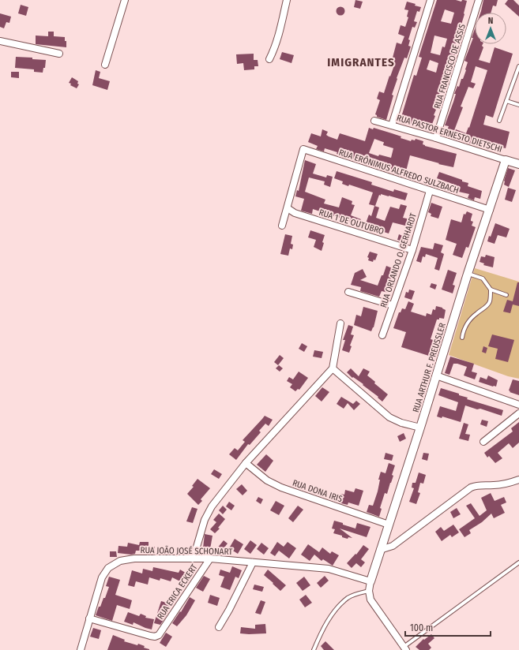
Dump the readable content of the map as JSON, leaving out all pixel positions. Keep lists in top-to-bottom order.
{
  "streets": {
    "street": [
      "RUA FRANCISCO DE ASSIS",
      "RUA PASTOR ERNESTO DIETSCHI",
      "RUA ERÔNIMUS ALFREDO SULZBACH",
      "RUA 1 DE OUTUBRO",
      "RUA ORLANDO O. GERHARDT",
      "RUA ARTHUR F. PREUSSLER",
      "RUA DONA IRIS",
      "RUA JOÃO JOSÉ SCHONART",
      "RUA ERICA ECKERT"
    ]
  },
  "crossings": [
    ["RUA FRANCISCO DE ASSIS", "RUA PASTOR ERNESTO DIETSCHI"],
    ["RUA PASTOR ERNESTO DIETSCHI", "RUA ARTHUR F. PREUSSLER"],
    ["RUA ERÔNIMUS ALFREDO SULZBACH", "RUA 1 DE OUTUBRO"],
    ["RUA ERÔNIMUS ALFREDO SULZBACH", "RUA ORLANDO O. GERHARDT"],
    ["RUA ERÔNIMUS ALFREDO SULZBACH", "RUA ARTHUR F. PREUSSLER"],
    ["RUA 1 DE OUTUBRO", "RUA ORLANDO O. GERHARDT"],
    ["RUA ARTHUR F. PREUSSLER", "RUA DONA IRIS"],
    ["RUA ARTHUR F. PREUSSLER", "RUA JOÃO JOSÉ SCHONART"],
    ["RUA JOÃO JOSÉ SCHONART", "RUA ERICA ECKERT"]
  ],
  "districts": ["IMIGRANTES"],
  "scale_bar": "100 m",
  "north": "top"
}
